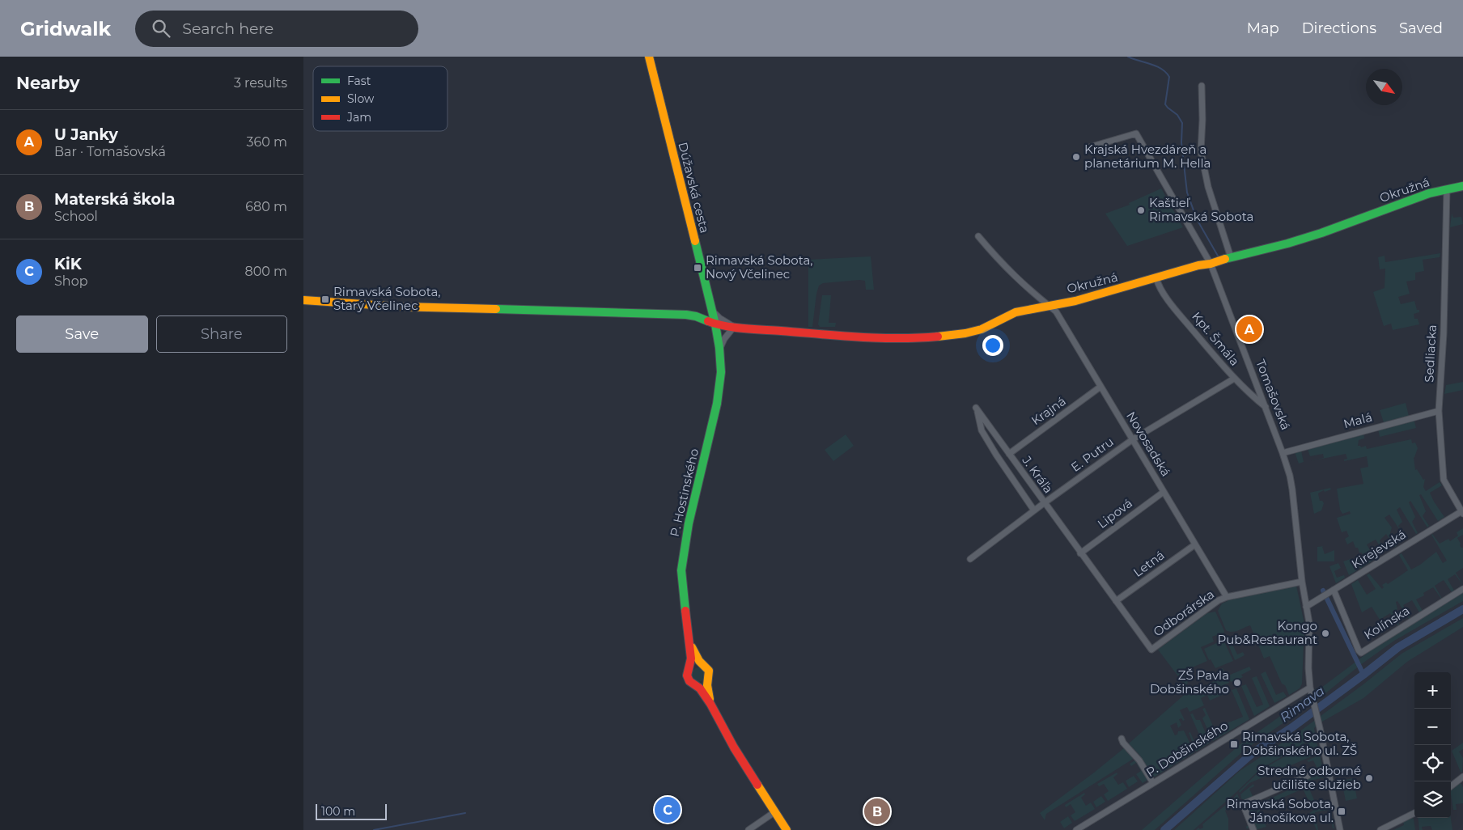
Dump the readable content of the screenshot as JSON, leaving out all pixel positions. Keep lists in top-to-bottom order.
{
  "streets": {
    "street": [
      "Dúžavská cesta",
      "Okružná",
      "Kpt. Šmála",
      "Sedliacka",
      "Tomašovská",
      "Krajná",
      "Malá",
      "Novosadská",
      "E. Putru",
      "J. Kráľa",
      "P. Hostinského",
      "Lipová",
      "Kirejevská",
      "Letná",
      "Odborárska",
      "Kolínska",
      "P. Dobšinského"
    ]
  },
  "crossings": [
    ["Dúžavská cesta", "Okružná"],
    ["Dúžavská cesta", "P. Hostinského"],
    ["Okružná", "Kpt. Šmála"],
    ["Okružná", "Sedliacka"],
    ["Okružná", "Tomašovská"],
    ["Okružná", "Novosadská"],
    ["Okružná", "P. Hostinského"],
    ["Kpt. Šmála", "Tomašovská"],
    ["Kpt. Šmála", "E. Putru"],
    ["Sedliacka", "Malá"],
    ["Sedliacka", "Kirejevská"],
    ["Tomašovská", "Malá"],
    ["Tomašovská", "Kirejevská"],
    ["Tomašovská", "Odborárska"],
    ["Tomašovská", "P. Dobšinského"],
    ["Krajná", "Novosadská"],
    ["Krajná", "J. Kráľa"],
    ["Novosadská", "E. Putru"],
    ["Novosadská", "Lipová"],
    ["Novosadská", "Letná"],
    ["Novosadská", "Odborárska"],
    ["E. Putru", "J. Kráľa"],
    ["J. Kráľa", "Lipová"],
    ["J. Kráľa", "Letná"],
    ["J. Kráľa", "Odborárska"],
    ["Kirejevská", "Kolínska"]
  ],
  "water": ["Rimava"],
  "places": {
    "other": [
      "Krajská Hvezdáreň a planetárium M. Hella",
      "Kaštieľ Rimavská Sobota",
      "Kongo Pub&Restaurant",
      "ZŠ Pavla Dobšinského",
      "Stredné odborné učilište služieb"
    ],
    "transit": [
      "Rimavská Sobota, Nový Včelinec",
      "Rimavská Sobota, Starý Včelinec",
      "Rimavská Sobota, Dobšinského ul. ZŠ",
      "Rimavská Sobota, Jánošíkova ul."
    ]
  },
  "legend": ["Fast", "Slow", "Jam"],
  "scale_bar": "100 m",
  "north": "bottom right",
  "page": {
    "header": "Gridwalk",
    "search": "Search here",
    "nav": ["Map", "Directions", "Saved"],
    "heading": ["Nearby", "3 results"],
    "list": [
      {
        "mark": "A",
        "name": "U Janky",
        "note": "Bar · Tomašovská",
        "value": "360 m"
      },
      {
        "mark": "B",
        "name": "Materská škola",
        "note": "School",
        "value": "680 m"
      },
      {
        "mark": "C",
        "name": "KiK",
        "note": "Shop",
        "value": "800 m"
      }
    ],
    "buttons": ["Save", "Share"],
    "pins": ["A", "C", "B"],
    "map_buttons": ["+", "−"],
    "scale": "100 m"
  }
}
